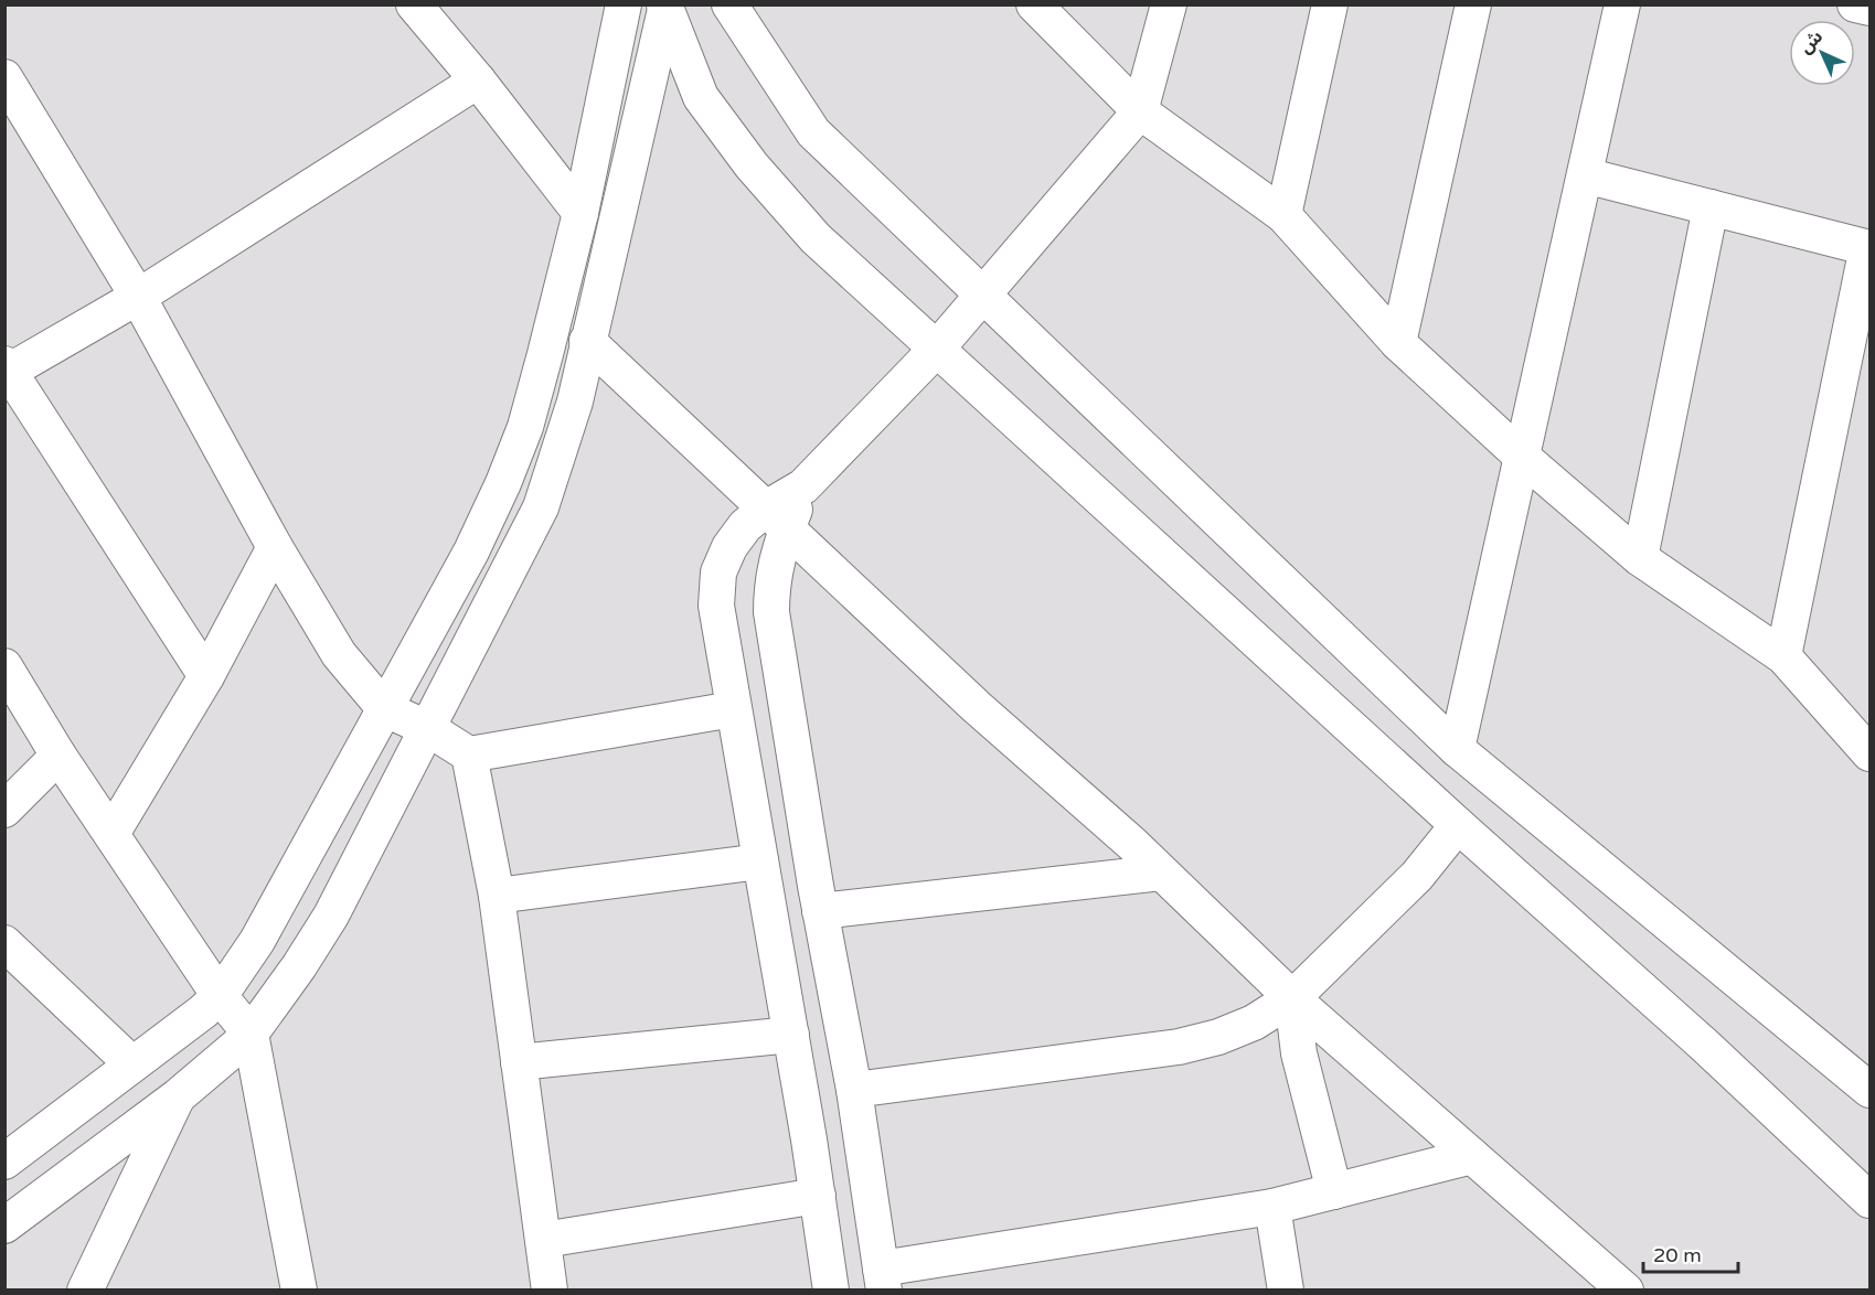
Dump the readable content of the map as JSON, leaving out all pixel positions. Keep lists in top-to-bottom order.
{
  "scale_bar": "20 m",
  "north": "top left"
}
